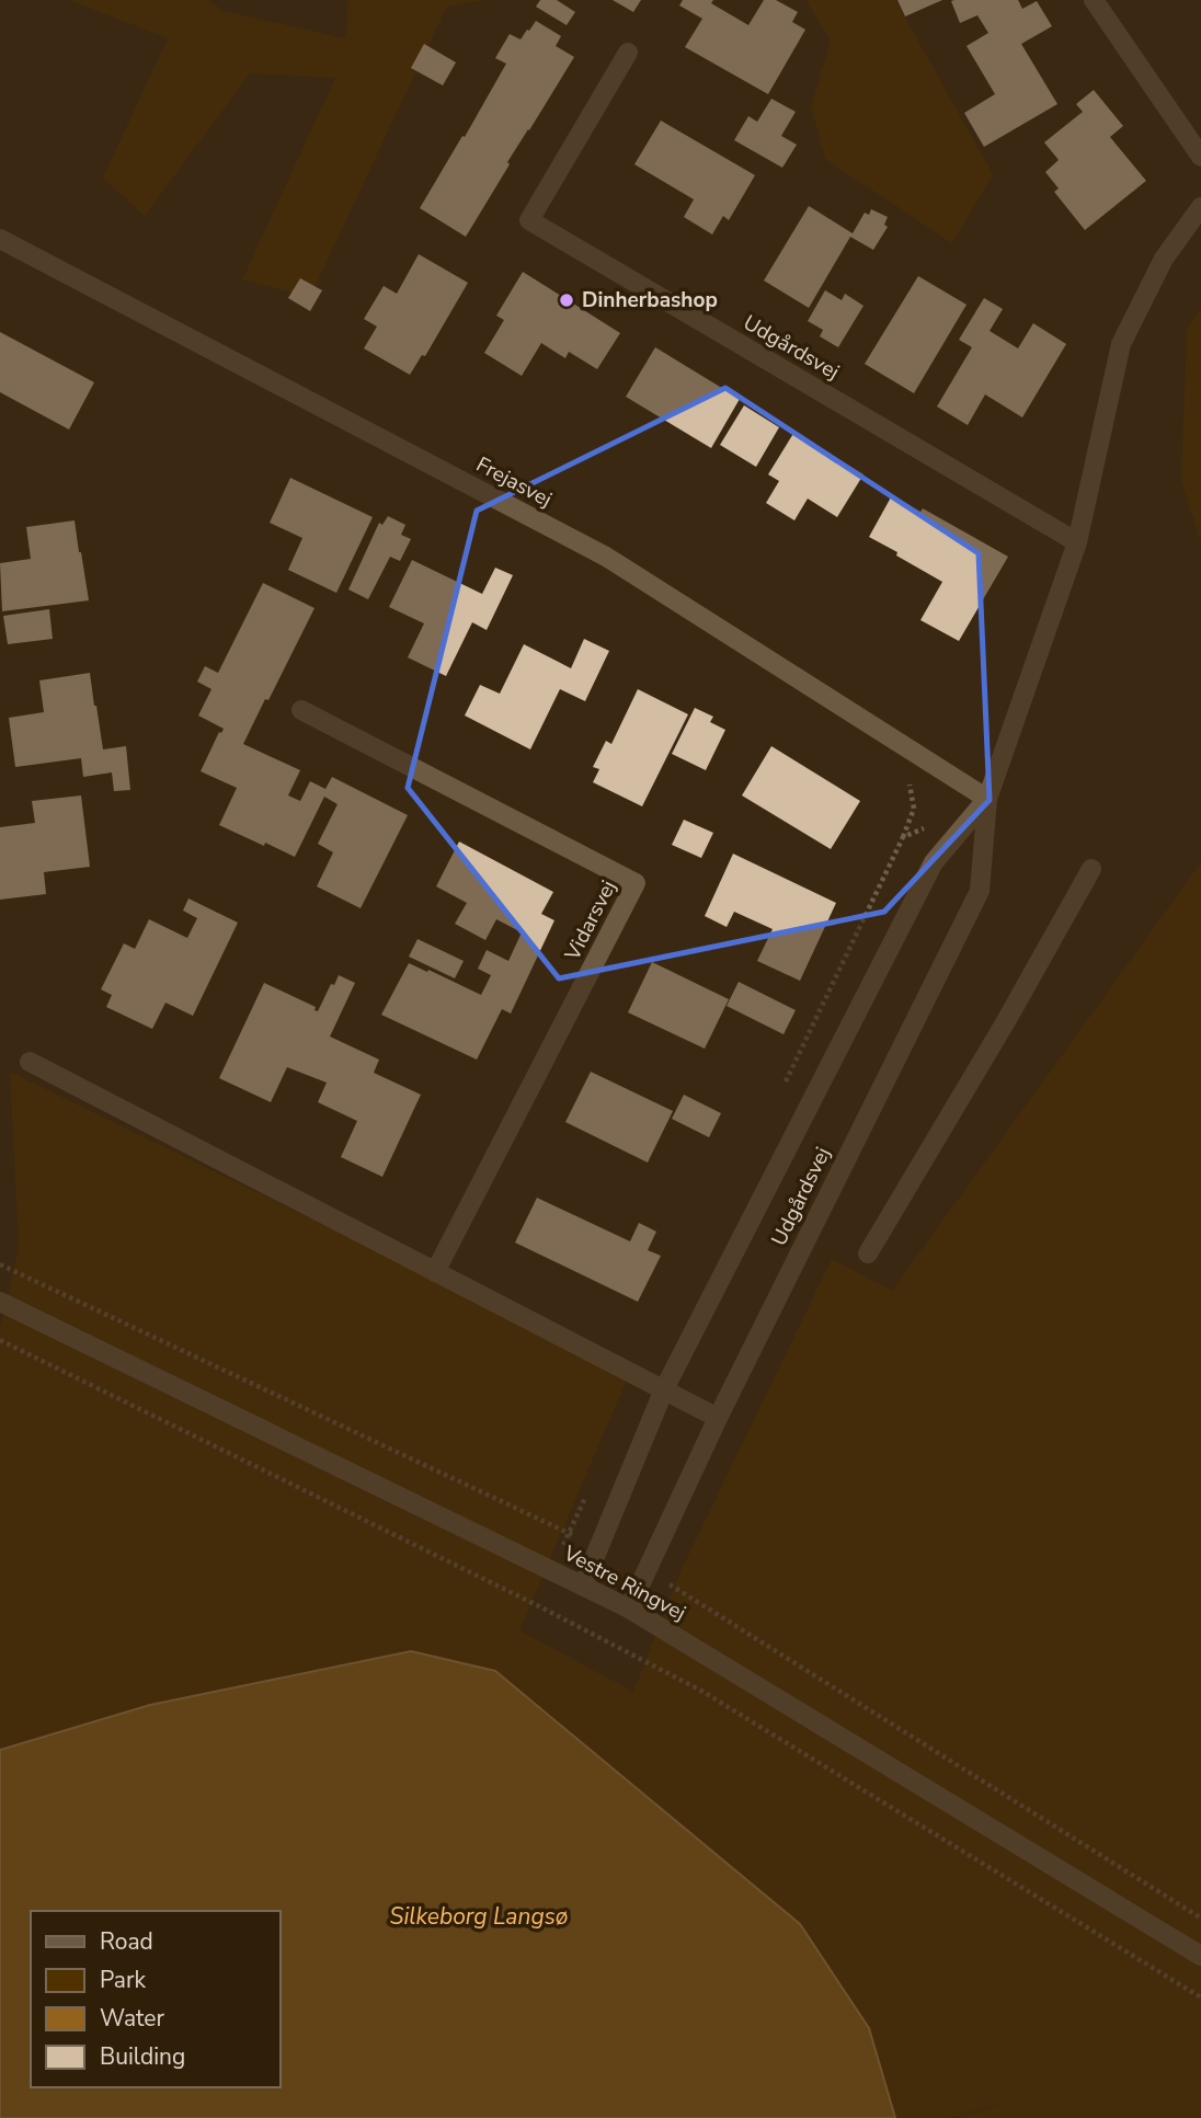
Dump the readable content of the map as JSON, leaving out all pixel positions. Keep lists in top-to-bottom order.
{
  "streets": {
    "street": [
      "Udgårdsvej",
      "Frejasvej",
      "Vidarsvej",
      "Vestre Ringvej"
    ]
  },
  "crossings": [
    ["Udgårdsvej", "Frejasvej"],
    ["Udgårdsvej", "Vestre Ringvej"]
  ],
  "water": ["Silkeborg Langsø"],
  "places": ["Dinherbashop"],
  "legend": [
    "Road",
    "Park",
    "Water",
    "Building"
  ]
}
